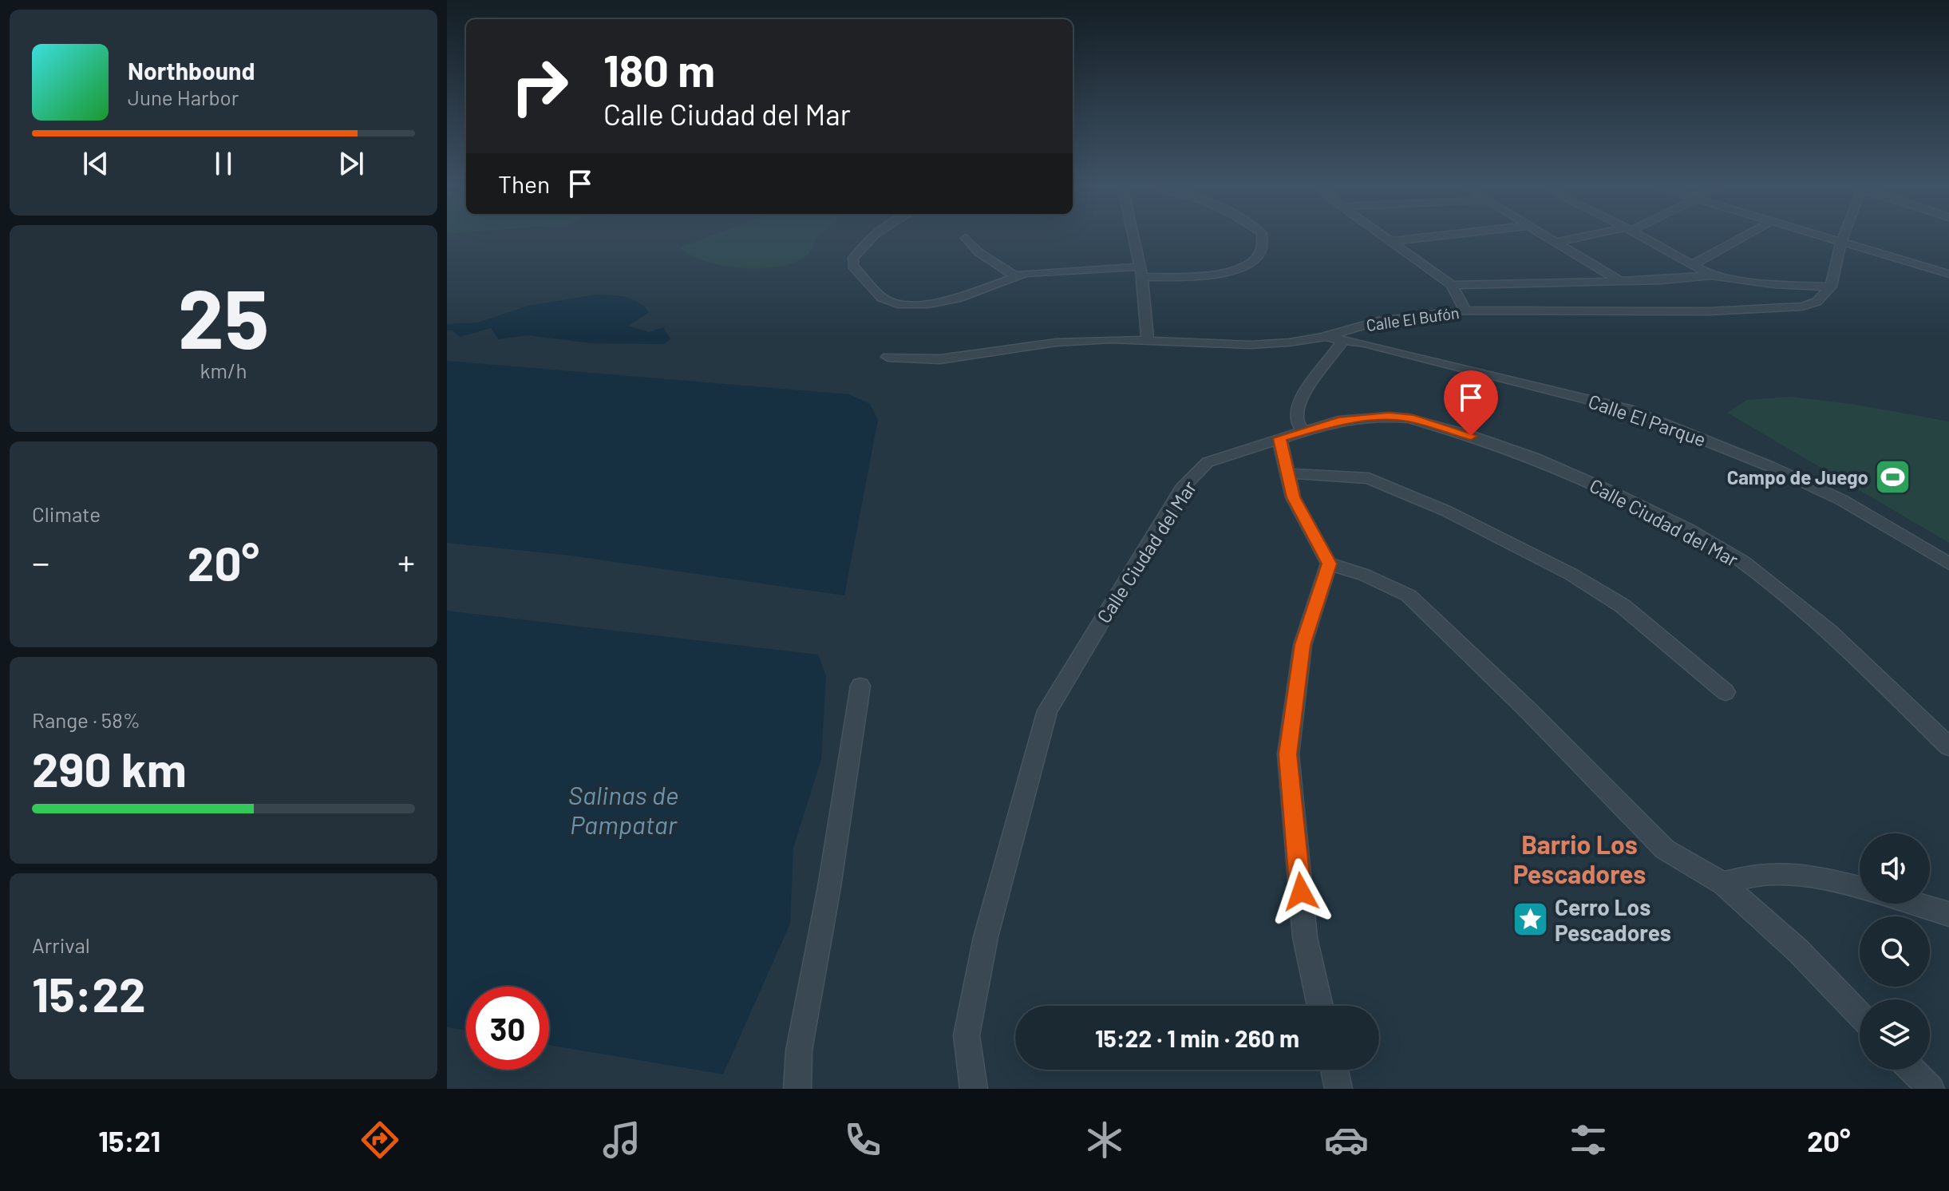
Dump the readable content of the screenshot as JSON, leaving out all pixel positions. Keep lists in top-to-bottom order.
{
  "streets": {
    "street": ["Calle El Bufón", "Calle El Parque", "Calle Ciudad del Mar"]
  },
  "crossings": [
    ["Calle El Bufón", "Calle El Parque"]
  ],
  "districts": ["Barrio Los Pescadores"],
  "water": ["Salinas de Pampatar"],
  "places": {
    "sports": ["Campo de Juego"],
    "place": ["Cerro Los Pescadores"]
  },
  "page": {
    "turn": ["180 m", "Calle Ciudad del Mar"],
    "song": ["Northbound", "June Harbor"],
    "then": "Then",
    "tile": [
      ["25", "km/h"],
      "Climate",
      ["Range · 58%", "290 km"],
      ["Arrival", "15:22"]
    ],
    "heat": ["−", "20°", "+"],
    "limit": "30",
    "trip": "15:22 · 1 min · 260 m",
    "tabs": ["15:21", "20°"]
  }
}
